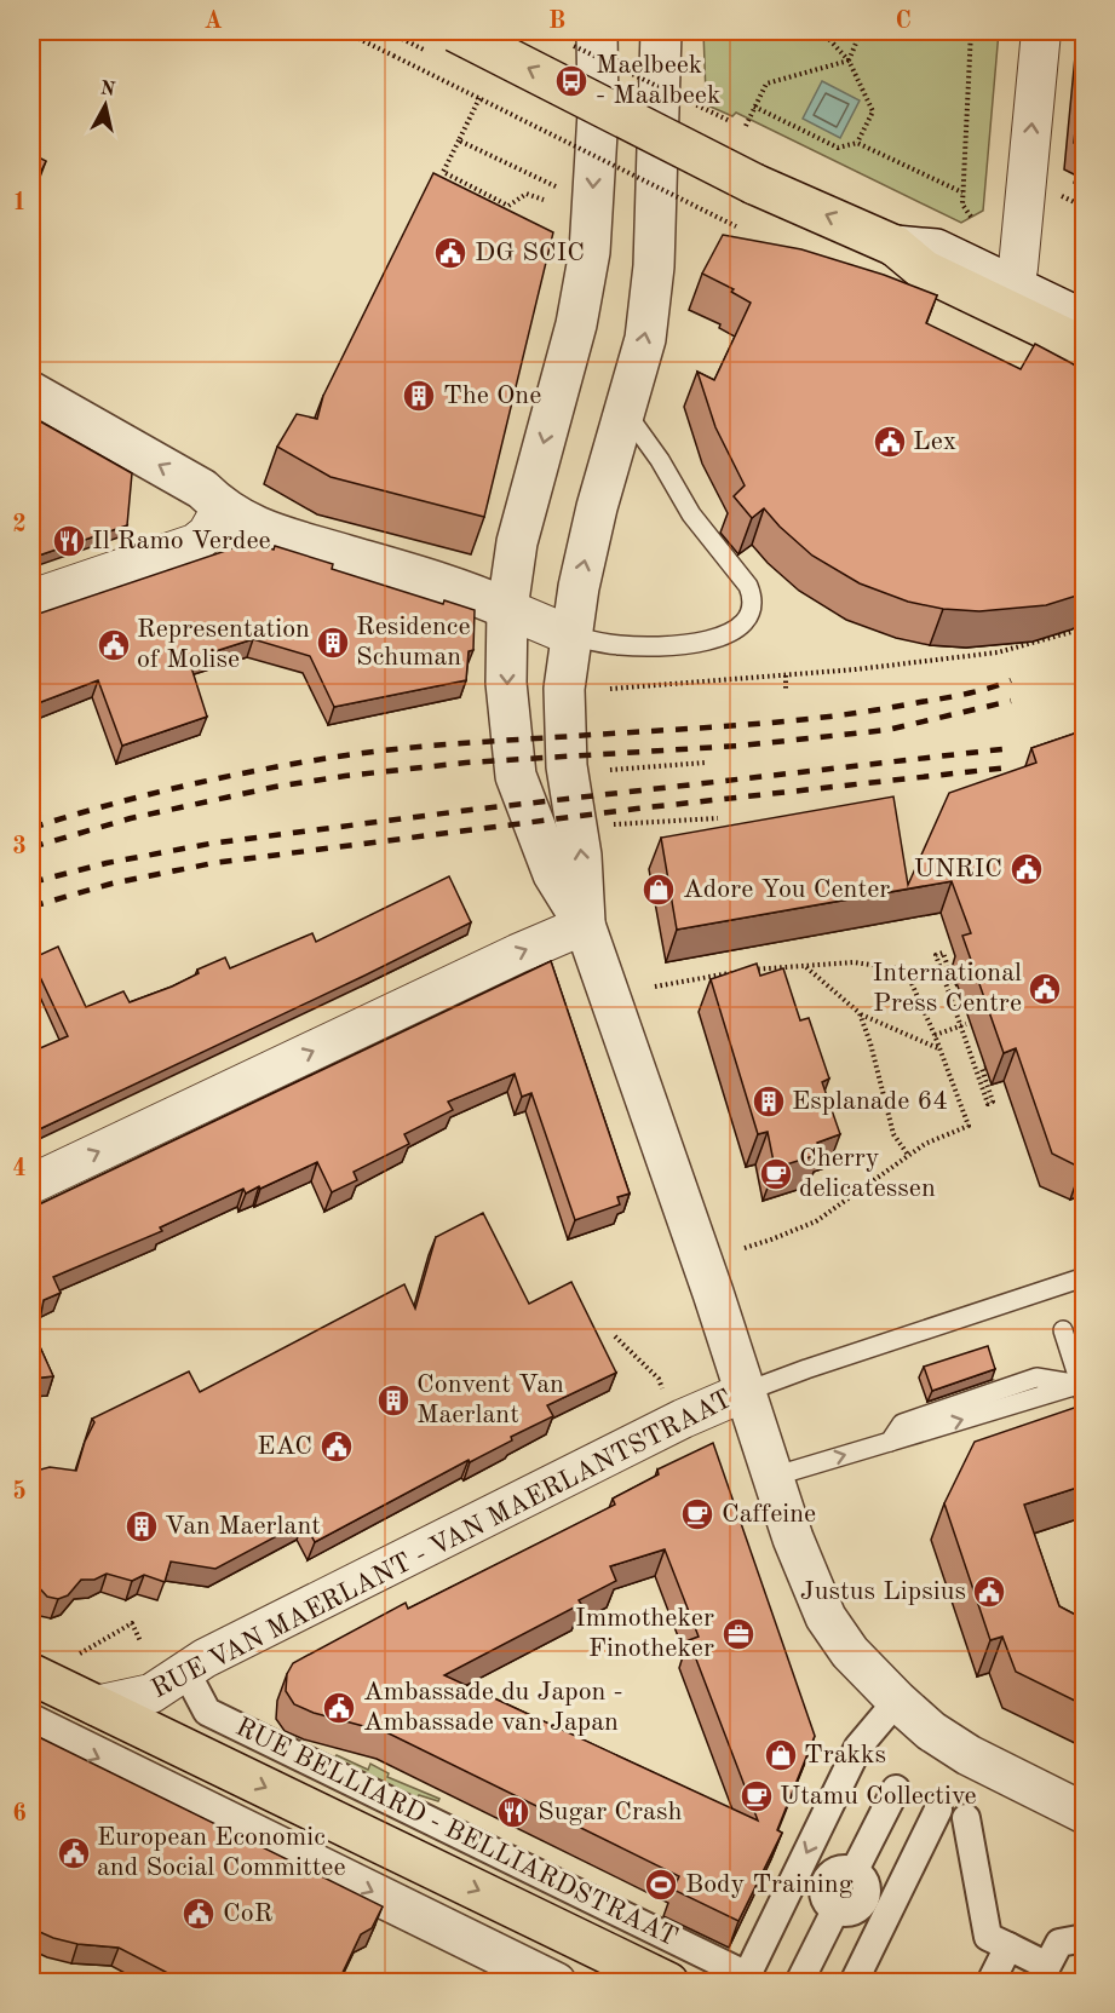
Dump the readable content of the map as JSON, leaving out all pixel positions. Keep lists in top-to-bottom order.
{
  "streets": {
    "main road": ["RUE BELLIARD - BELLIARDSTRAAT"],
    "street": ["RUE VAN MAERLANT - VAN MAERLANTSTRAAT"]
  },
  "crossings": [
    ["RUE VAN MAERLANT - VAN MAERLANTSTRAAT", "RUE BELLIARD - BELLIARDSTRAAT"]
  ],
  "places": {
    "bus stop": ["Maelbeek - Maalbeek"],
    "public building": [
      "DG SCIC",
      "Lex",
      "Representation of Molise",
      "UNRIC",
      "International Press Centre",
      "EAC",
      "Justus Lipsius",
      "Ambassade du Japon - Ambassade van Japan",
      "European Economic and Social Committee",
      "CoR"
    ],
    "building": [
      "The One",
      "Residence Schuman",
      "Esplanade 64",
      "Convent Van Maerlant",
      "Van Maerlant"
    ],
    "restaurant": ["Il Ramo Verdee", "Sugar Crash"],
    "shop": ["Adore You Center", "Trakks"],
    "cafe": ["Cherry delicatessen", "Caffeine", "Utamu Collective"],
    "office": ["Immotheker Finotheker"],
    "sports": ["Body Training"]
  },
  "north": "top",
  "grid": {
    "columns": ["A", "B", "C"],
    "rows": [
      "1",
      "2",
      "3",
      "4",
      "5",
      "6"
    ]
  }
}
